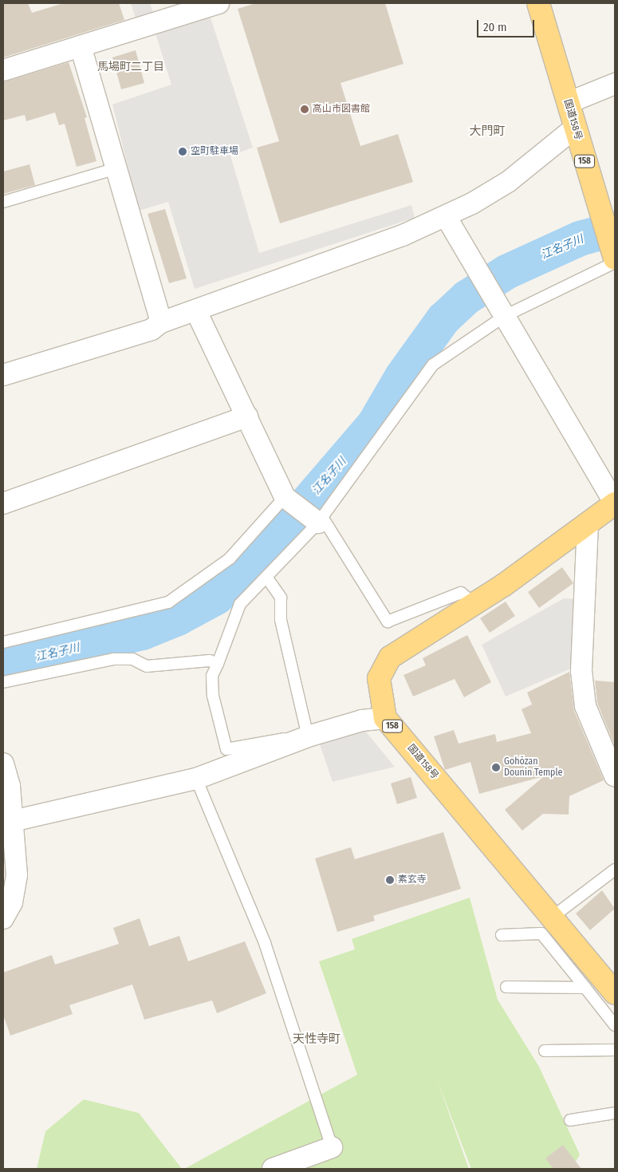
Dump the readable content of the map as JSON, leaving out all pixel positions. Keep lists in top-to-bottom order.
{
  "streets": {
    "highway": ["国道158号", "158"]
  },
  "districts": ["馬場町二丁目", "大門町", "天性寺町"],
  "water": ["江名子川"],
  "places": [
    "高山市図書館",
    "空町駐車場",
    "Gohōzan Dounin Temple",
    "素玄寺"
  ],
  "scale_bar": "20 m"
}
